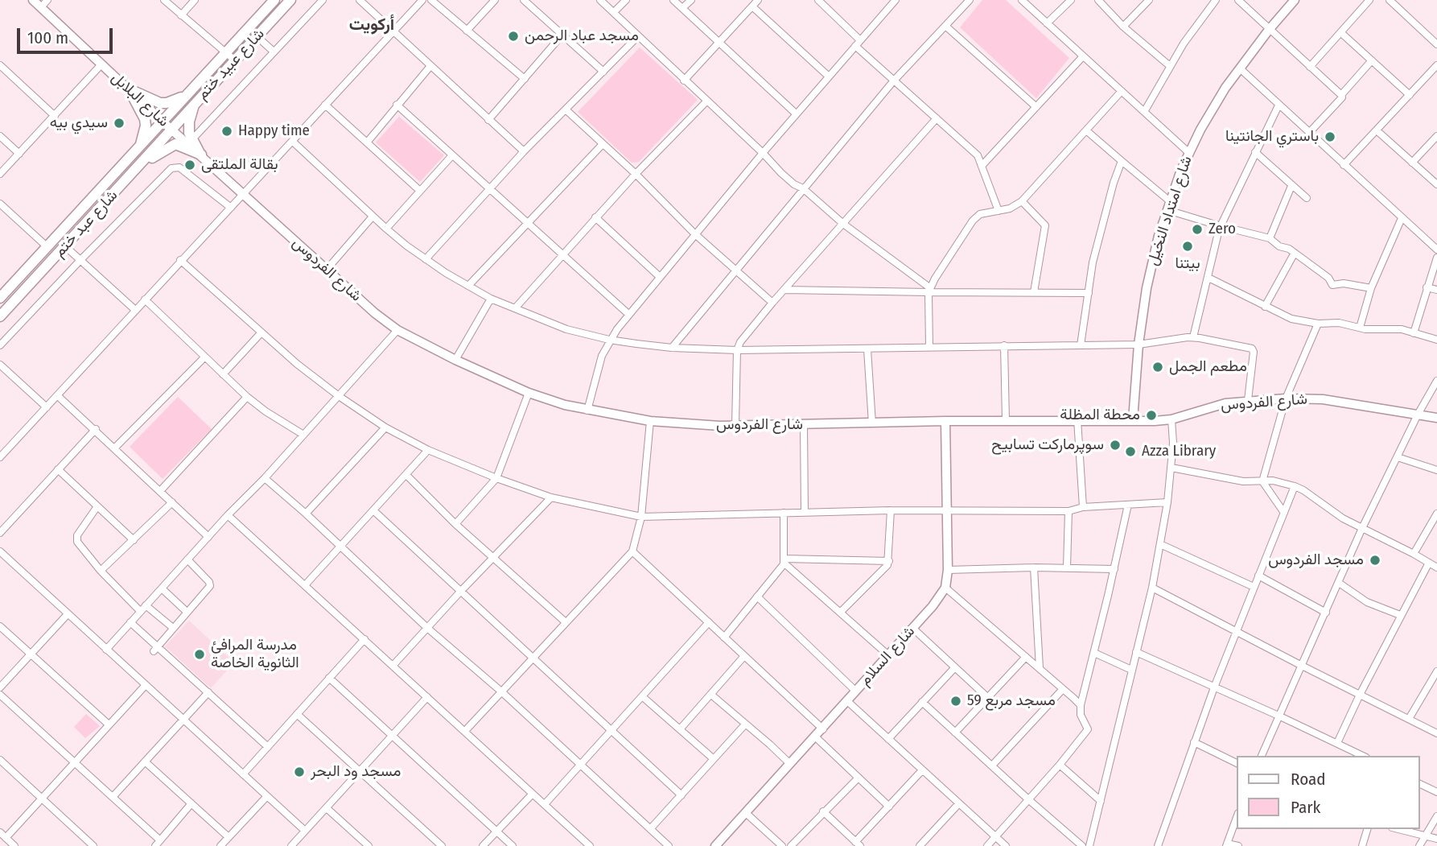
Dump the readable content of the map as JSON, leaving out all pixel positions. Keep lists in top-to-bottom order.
{
  "streets": {
    "main road": ["شارع عبيد ختم", "شارع عبد ختم"],
    "street": [
      "شارع البلابل",
      "شارع امتداد النخيل",
      "شارع الفردوس",
      "شارع السلام"
    ]
  },
  "crossings": [
    ["شارع عبيد ختم", "شارع البلابل"],
    ["شارع عبيد ختم", "شارع عبد ختم"],
    ["شارع عبيد ختم", "شارع الفردوس"],
    ["شارع البلابل", "شارع عبد ختم"],
    ["شارع البلابل", "شارع الفردوس"],
    ["شارع امتداد النخيل", "شارع الفردوس"],
    ["شارع عبد ختم", "شارع الفردوس"],
    ["شارع الفردوس", "شارع السلام"]
  ],
  "districts": ["أركويت"],
  "places": [
    "مسجد عباد الرحمن",
    "سيدي بيه",
    "Happy time",
    "باستري الجانتينا",
    "بقالة الملتقى",
    "Zero",
    "بيتنا",
    "مطعم الجمل",
    "محطة المظلة",
    "سوپرمارکت تسابيح",
    "Azza Library",
    "مسجد الفردوس",
    "مدرسة المرافئ الثانوية الخاصة",
    "مسجد مربع 59",
    "مسجد ود البحر"
  ],
  "legend": ["Road", "Park"],
  "scale_bar": "100 m"
}
